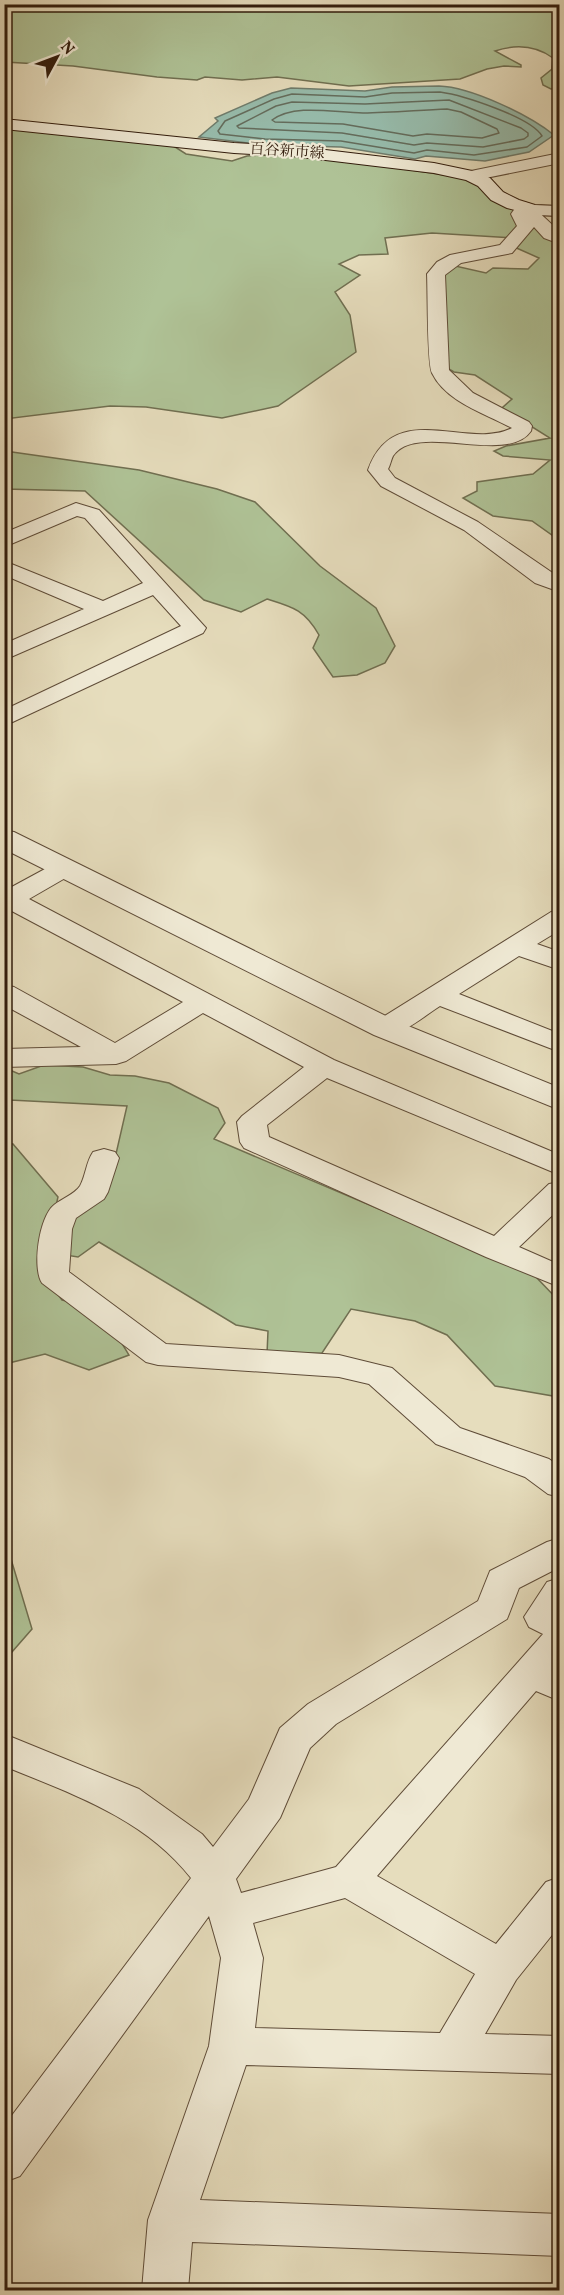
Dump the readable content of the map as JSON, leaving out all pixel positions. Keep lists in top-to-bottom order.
{
  "streets": {
    "main road": ["百谷新市線"]
  },
  "north": "top right"
}
